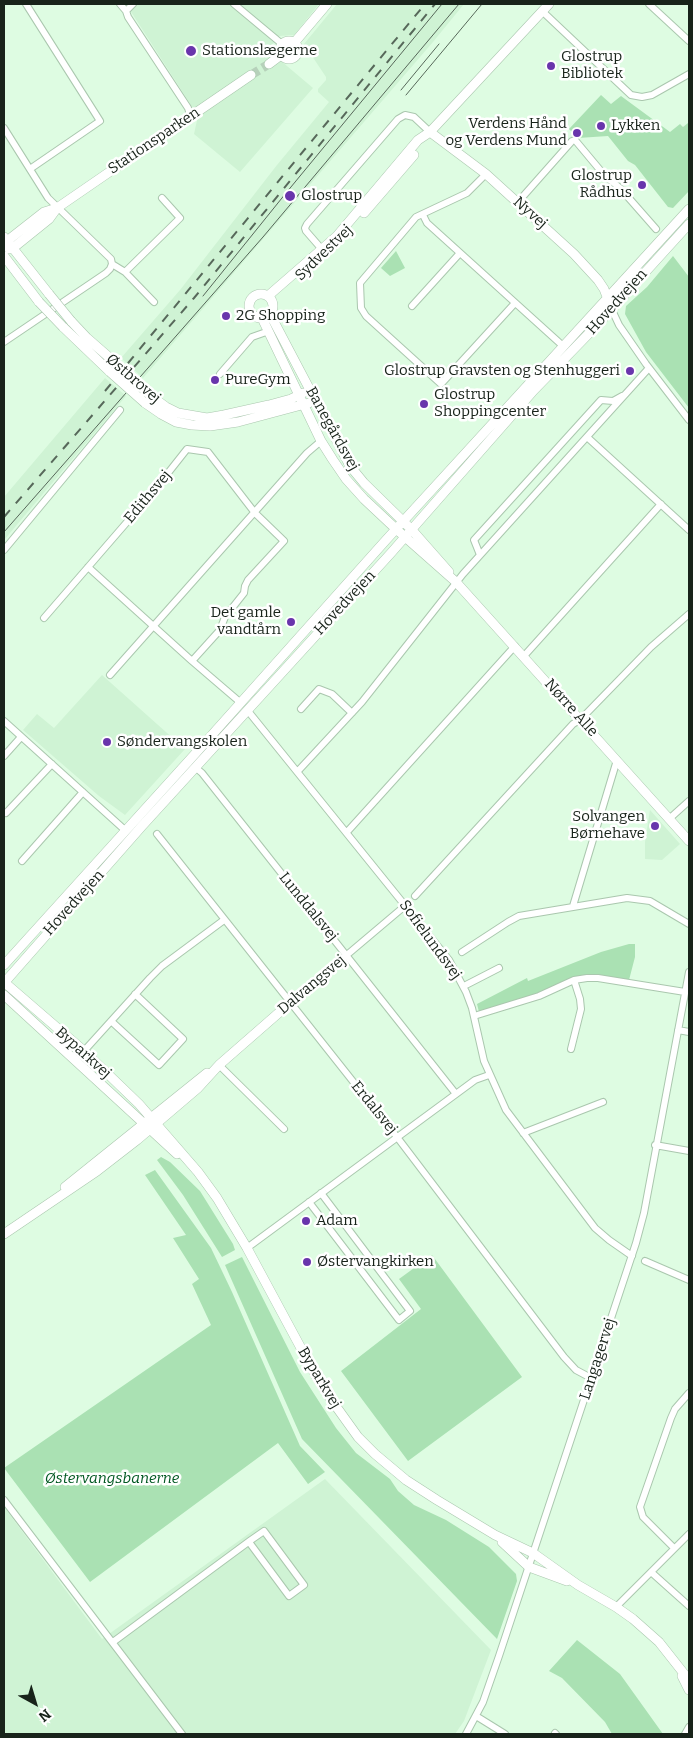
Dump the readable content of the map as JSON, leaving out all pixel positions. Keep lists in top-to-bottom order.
{
  "streets": {
    "street": [
      "Stationsparken",
      "Nyvej",
      "Sydvestvej",
      "Hovedvejen",
      "Østbrovej",
      "Banegårdsvej",
      "Edithsvej",
      "Nørre Alle",
      "Lunddalsvej",
      "Sofielundsvej",
      "Dalvangsvej",
      "Byparkvej",
      "Erdalsvej",
      "Langagervej"
    ]
  },
  "crossings": [
    ["Stationsparken", "Østbrovej"],
    ["Nyvej", "Sydvestvej"],
    ["Nyvej", "Hovedvejen"],
    ["Sydvestvej", "Banegårdsvej"],
    ["Hovedvejen", "Banegårdsvej"],
    ["Hovedvejen", "Nørre Alle"],
    ["Hovedvejen", "Lunddalsvej"],
    ["Hovedvejen", "Sofielundsvej"],
    ["Hovedvejen", "Byparkvej"],
    ["Østbrovej", "Banegårdsvej"],
    ["Banegårdsvej", "Nørre Alle"],
    ["Lunddalsvej", "Dalvangsvej"],
    ["Sofielundsvej", "Dalvangsvej"],
    ["Sofielundsvej", "Langagervej"],
    ["Dalvangsvej", "Byparkvej"],
    ["Dalvangsvej", "Erdalsvej"],
    ["Byparkvej", "Langagervej"],
    ["Erdalsvej", "Langagervej"]
  ],
  "parks": ["Østervangsbanerne"],
  "places": [
    "Stationslægerne",
    "Glostrup Bibliotek",
    "Lykken",
    "Verdens Hånd og Verdens Mund",
    "Glostrup Rådhus",
    "Glostrup",
    "2G Shopping",
    "Glostrup Gravsten og Stenhuggeri",
    "PureGym",
    "Glostrup Shoppingcenter",
    "Det gamle vandtårn",
    "Søndervangskolen",
    "Solvangen Børnehave",
    "Adam",
    "Østervangkirken"
  ],
  "north": "bottom right"
}
